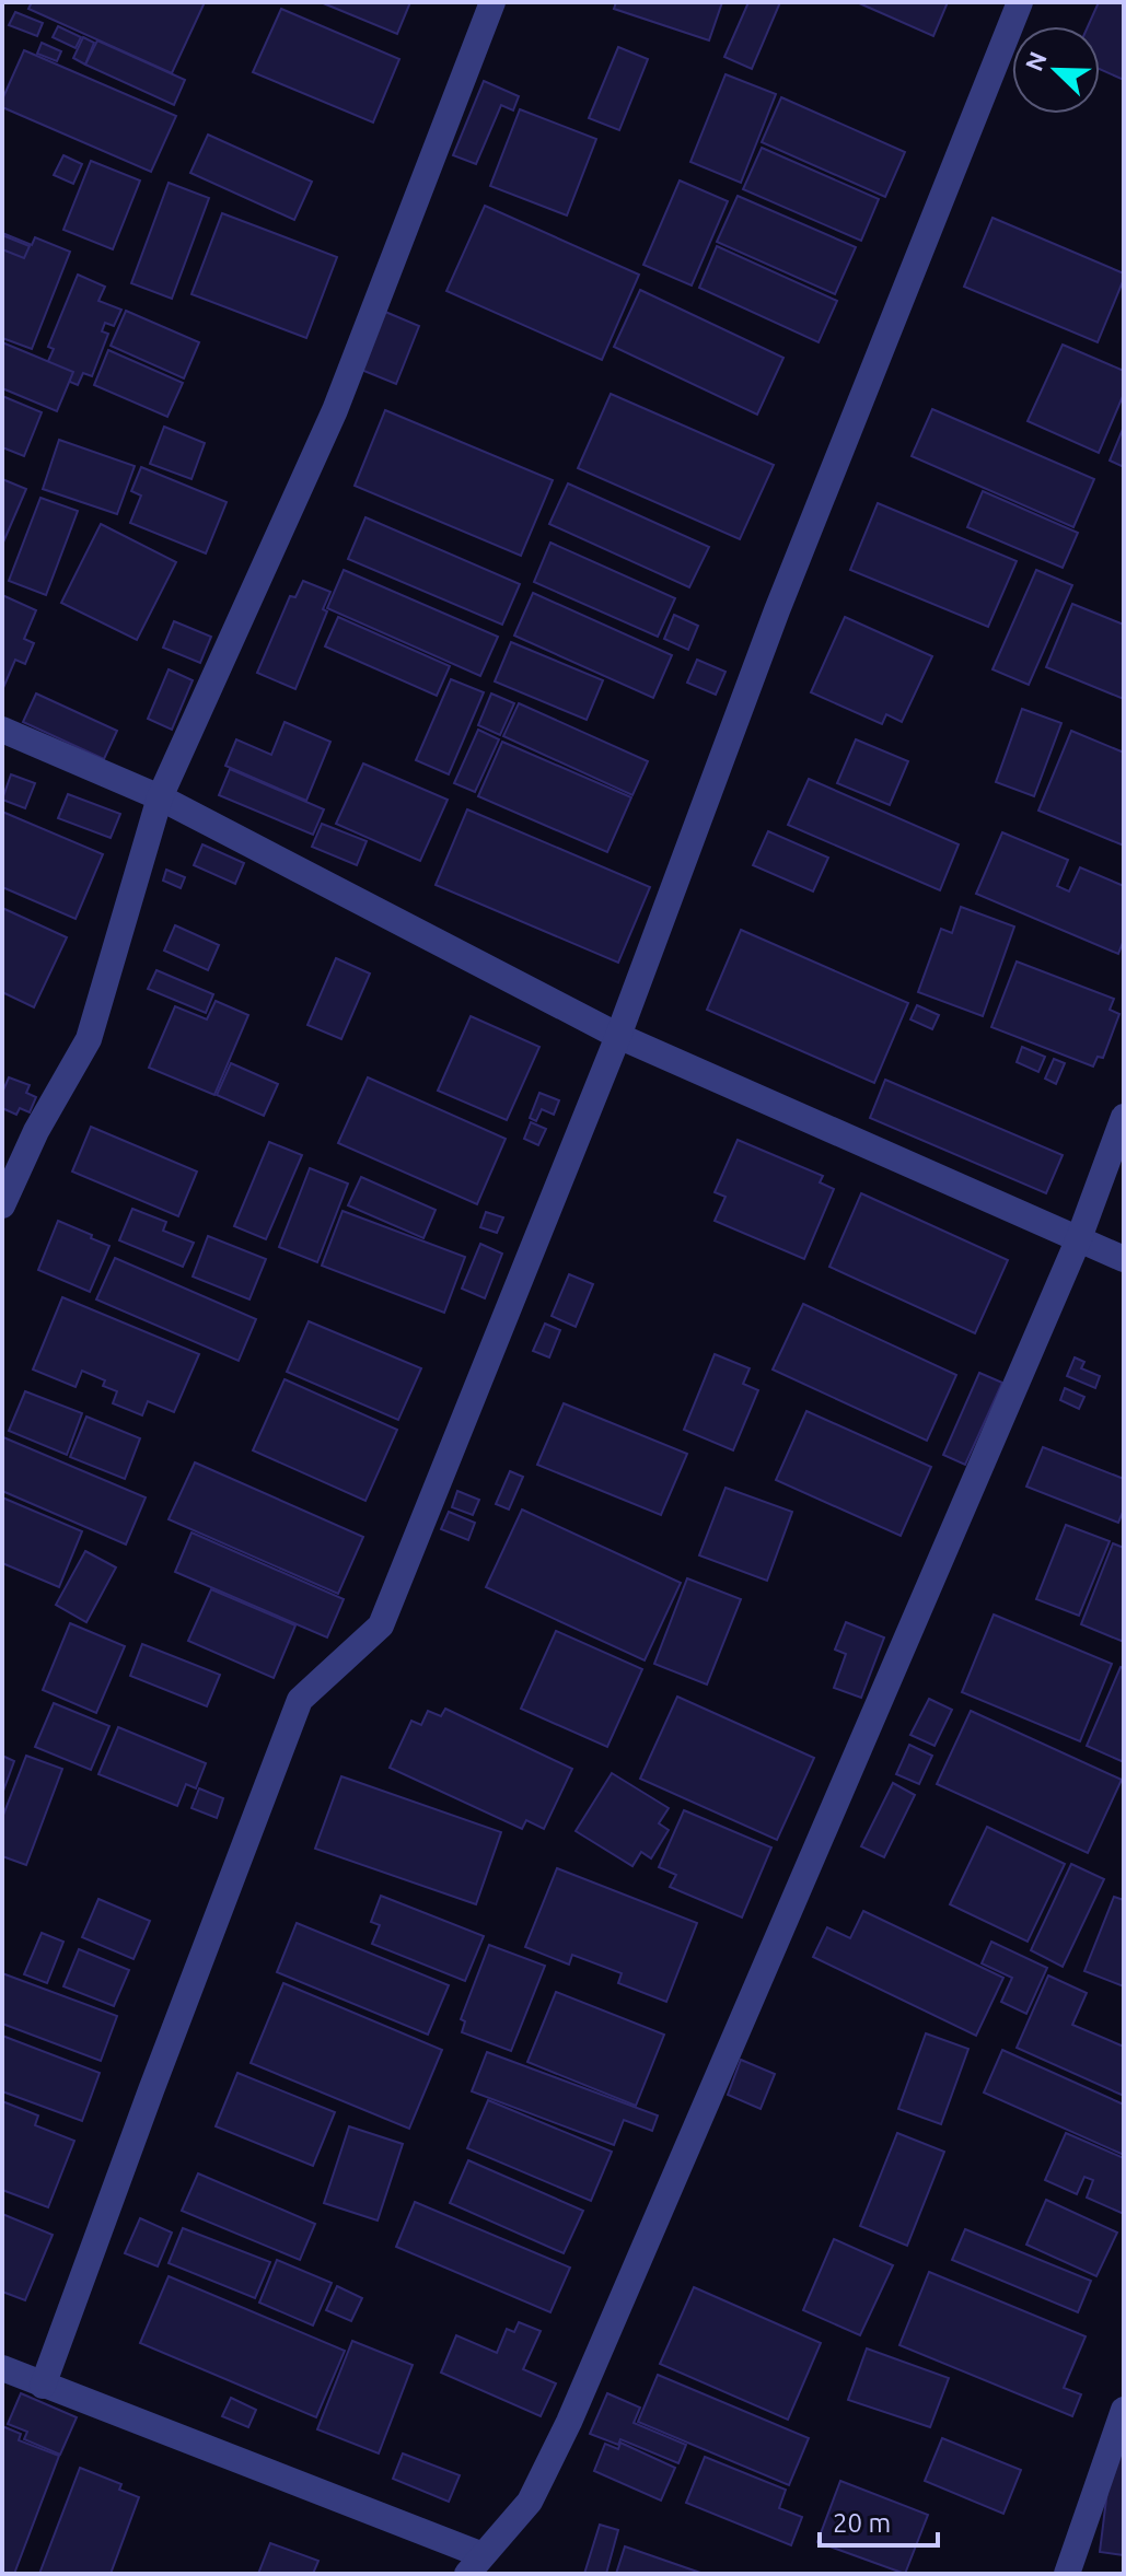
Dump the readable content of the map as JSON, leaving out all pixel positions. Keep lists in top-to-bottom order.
{
  "scale_bar": "20 m",
  "north": "top left"
}
